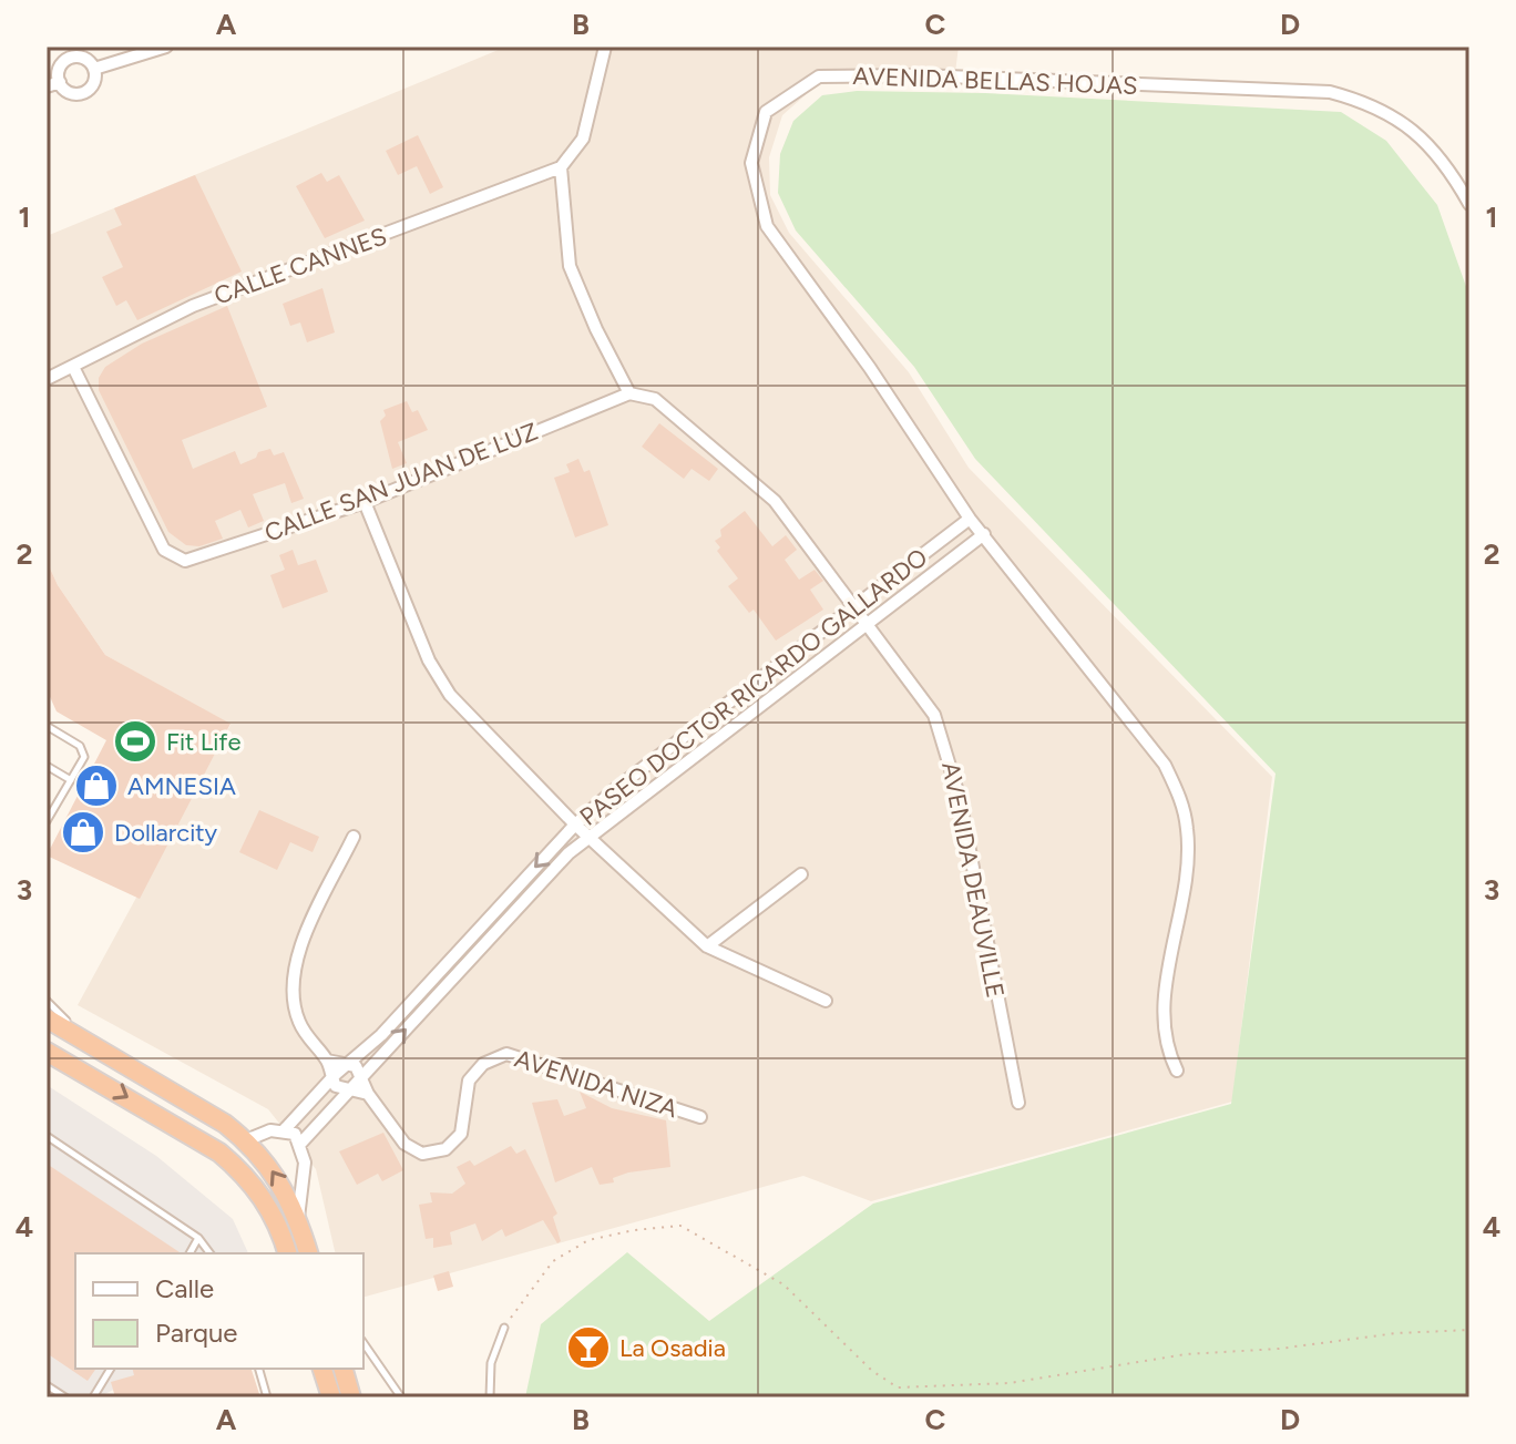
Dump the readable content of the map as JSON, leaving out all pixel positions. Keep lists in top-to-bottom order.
{
  "streets": {
    "street": [
      "AVENIDA BELLAS HOJAS",
      "CALLE CANNES",
      "CALLE SAN JUAN DE LUZ",
      "PASEO DOCTOR RICARDO GALLARDO",
      "AVENIDA DEAUVILLE",
      "AVENIDA NIZA"
    ]
  },
  "crossings": [
    ["AVENIDA BELLAS HOJAS", "PASEO DOCTOR RICARDO GALLARDO"],
    ["CALLE CANNES", "CALLE SAN JUAN DE LUZ"],
    ["CALLE SAN JUAN DE LUZ", "AVENIDA DEAUVILLE"],
    ["PASEO DOCTOR RICARDO GALLARDO", "AVENIDA DEAUVILLE"],
    ["PASEO DOCTOR RICARDO GALLARDO", "AVENIDA NIZA"]
  ],
  "places": {
    "sports": ["Fit Life"],
    "shop": ["AMNESIA", "Dollarcity"],
    "bar": ["La Osadia"]
  },
  "legend": ["Calle", "Parque"],
  "grid": {
    "columns": [
      "A",
      "B",
      "C",
      "D"
    ],
    "rows": [
      "1",
      "2",
      "3",
      "4"
    ]
  }
}
